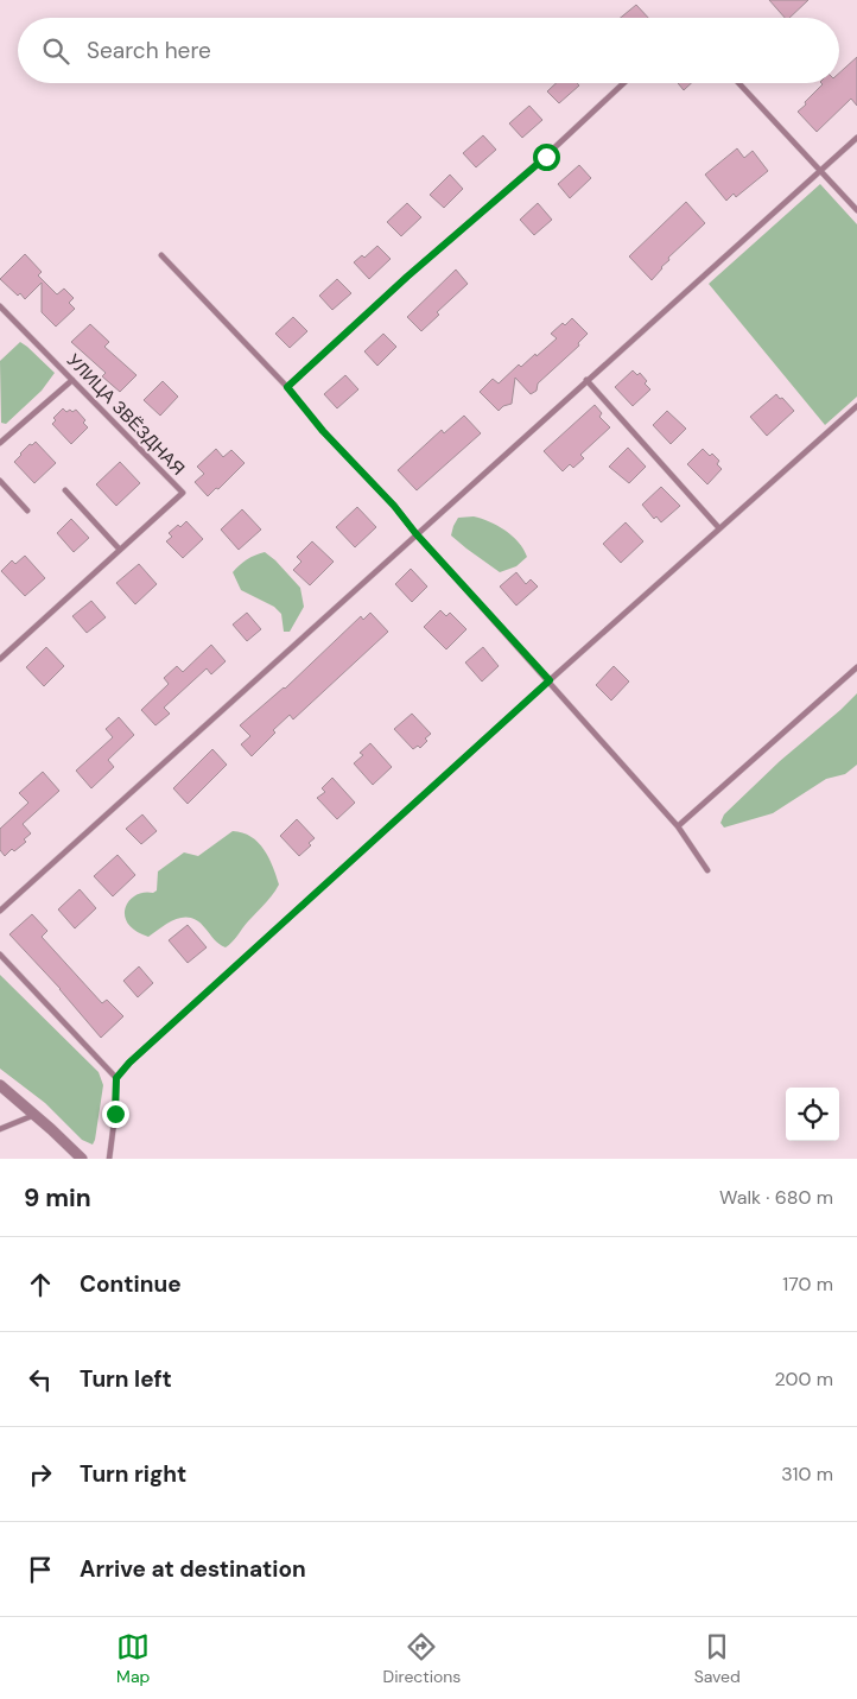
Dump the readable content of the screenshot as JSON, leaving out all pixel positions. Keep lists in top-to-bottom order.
{
  "streets": {
    "lane": ["УЛИЦА ЗВЁЗДНАЯ"]
  },
  "page": {
    "search": "Search here",
    "heading": ["9 min", "Walk · 680 m"],
    "list": [
      ["Continue", "170 m"],
      ["Turn left", "200 m"],
      ["Turn right", "310 m"],
      "Arrive at destination"
    ],
    "nav": ["Map", "Directions", "Saved"]
  }
}
